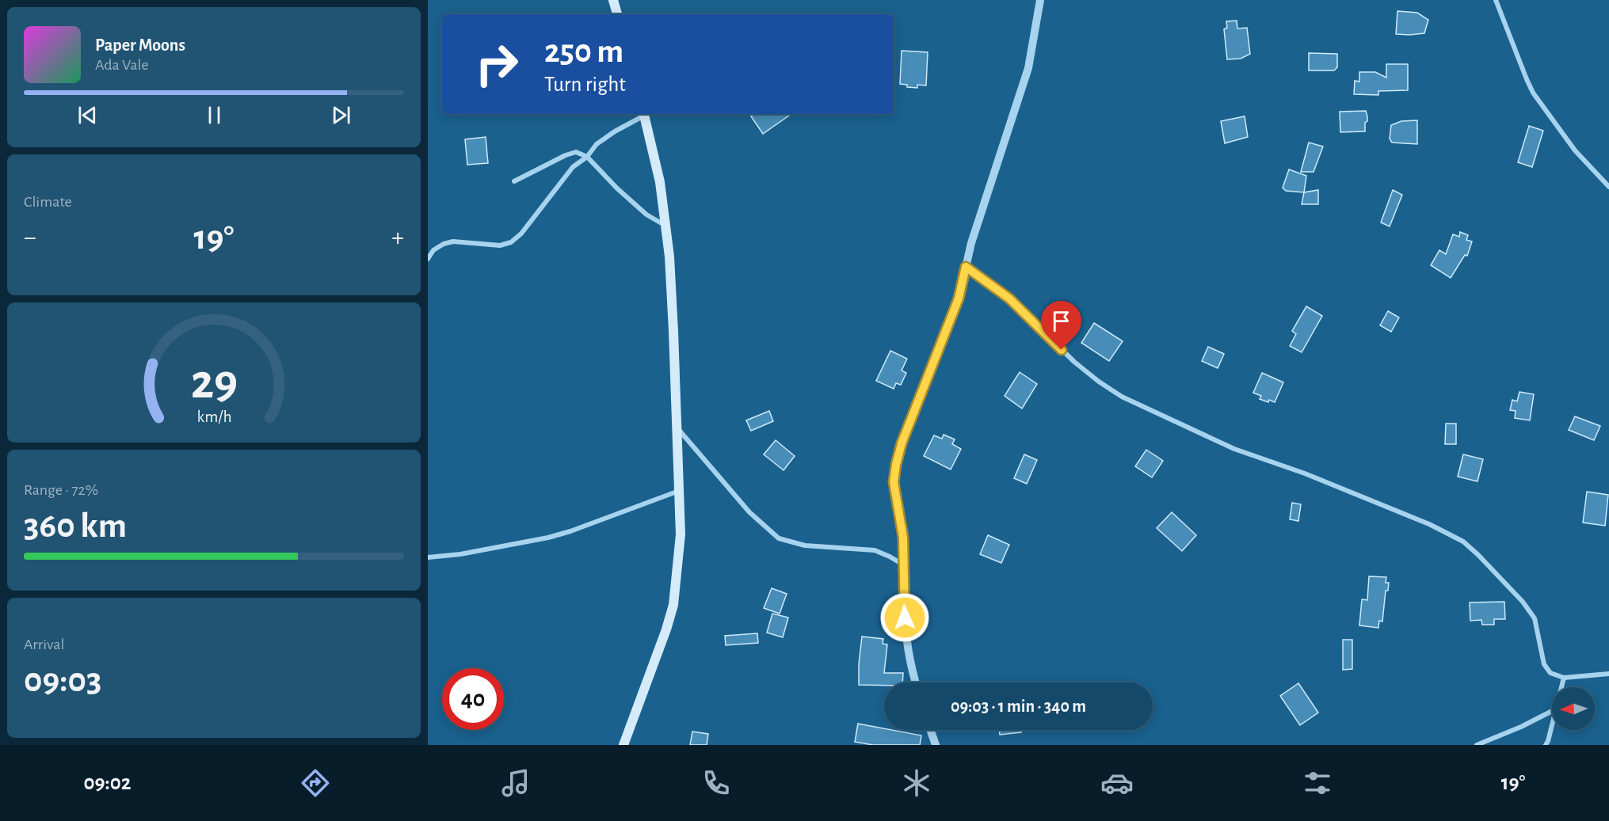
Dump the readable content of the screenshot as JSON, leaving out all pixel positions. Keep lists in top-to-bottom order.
{
  "north": "left",
  "page": {
    "turn": ["250 m", "Turn right"],
    "song": ["Paper Moons", "Ada Vale"],
    "tile": [
      "Climate",
      ["Range · 72%", "360 km"],
      ["Arrival", "09:03"]
    ],
    "heat": ["−", "19°", "+"],
    "limit": "40",
    "trip": "09:03 · 1 min · 340 m",
    "tabs": ["09:02", "19°"],
    "gauge": ["29", "km/h"]
  }
}
